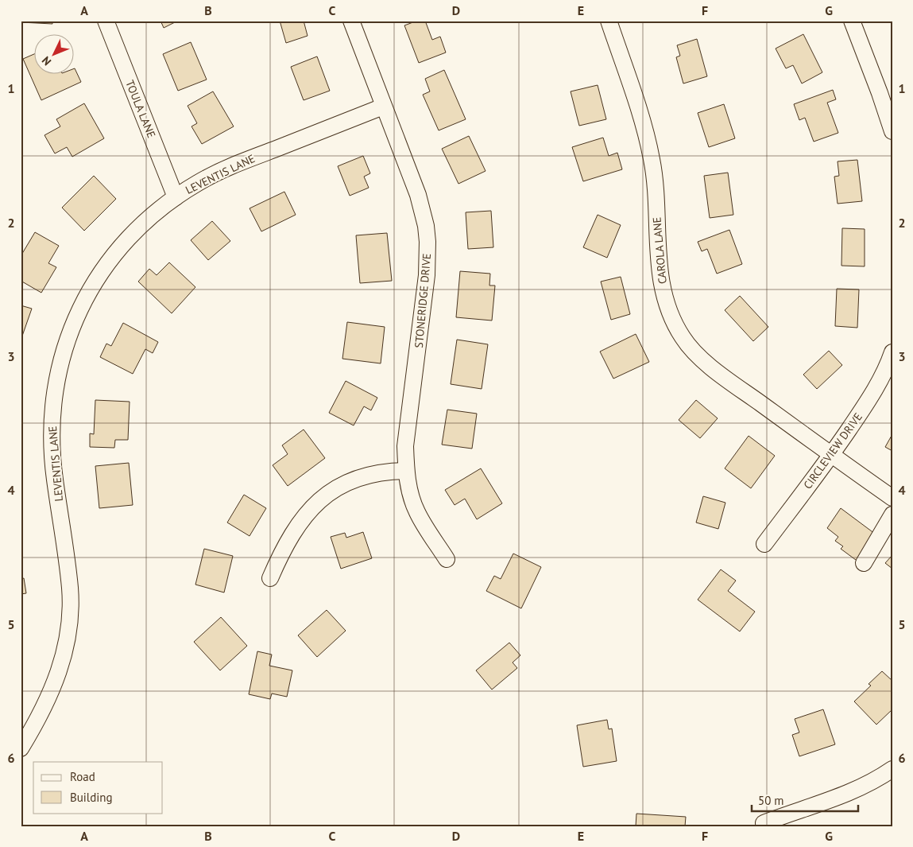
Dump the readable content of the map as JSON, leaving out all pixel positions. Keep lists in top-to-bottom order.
{
  "streets": {
    "street": [
      "TOULA LANE",
      "LEVENTIS LANE",
      "CAROLA LANE",
      "STONERIDGE DRIVE",
      "CIRCLEVIEW DRIVE"
    ]
  },
  "crossings": [
    ["TOULA LANE", "LEVENTIS LANE"],
    ["LEVENTIS LANE", "STONERIDGE DRIVE"],
    ["CAROLA LANE", "CIRCLEVIEW DRIVE"]
  ],
  "legend": ["Road", "Building"],
  "scale_bar": "50 m",
  "north": "bottom left",
  "grid": {
    "columns": [
      "A",
      "B",
      "C",
      "D",
      "E",
      "F",
      "G"
    ],
    "rows": [
      "1",
      "2",
      "3",
      "4",
      "5",
      "6"
    ]
  }
}
